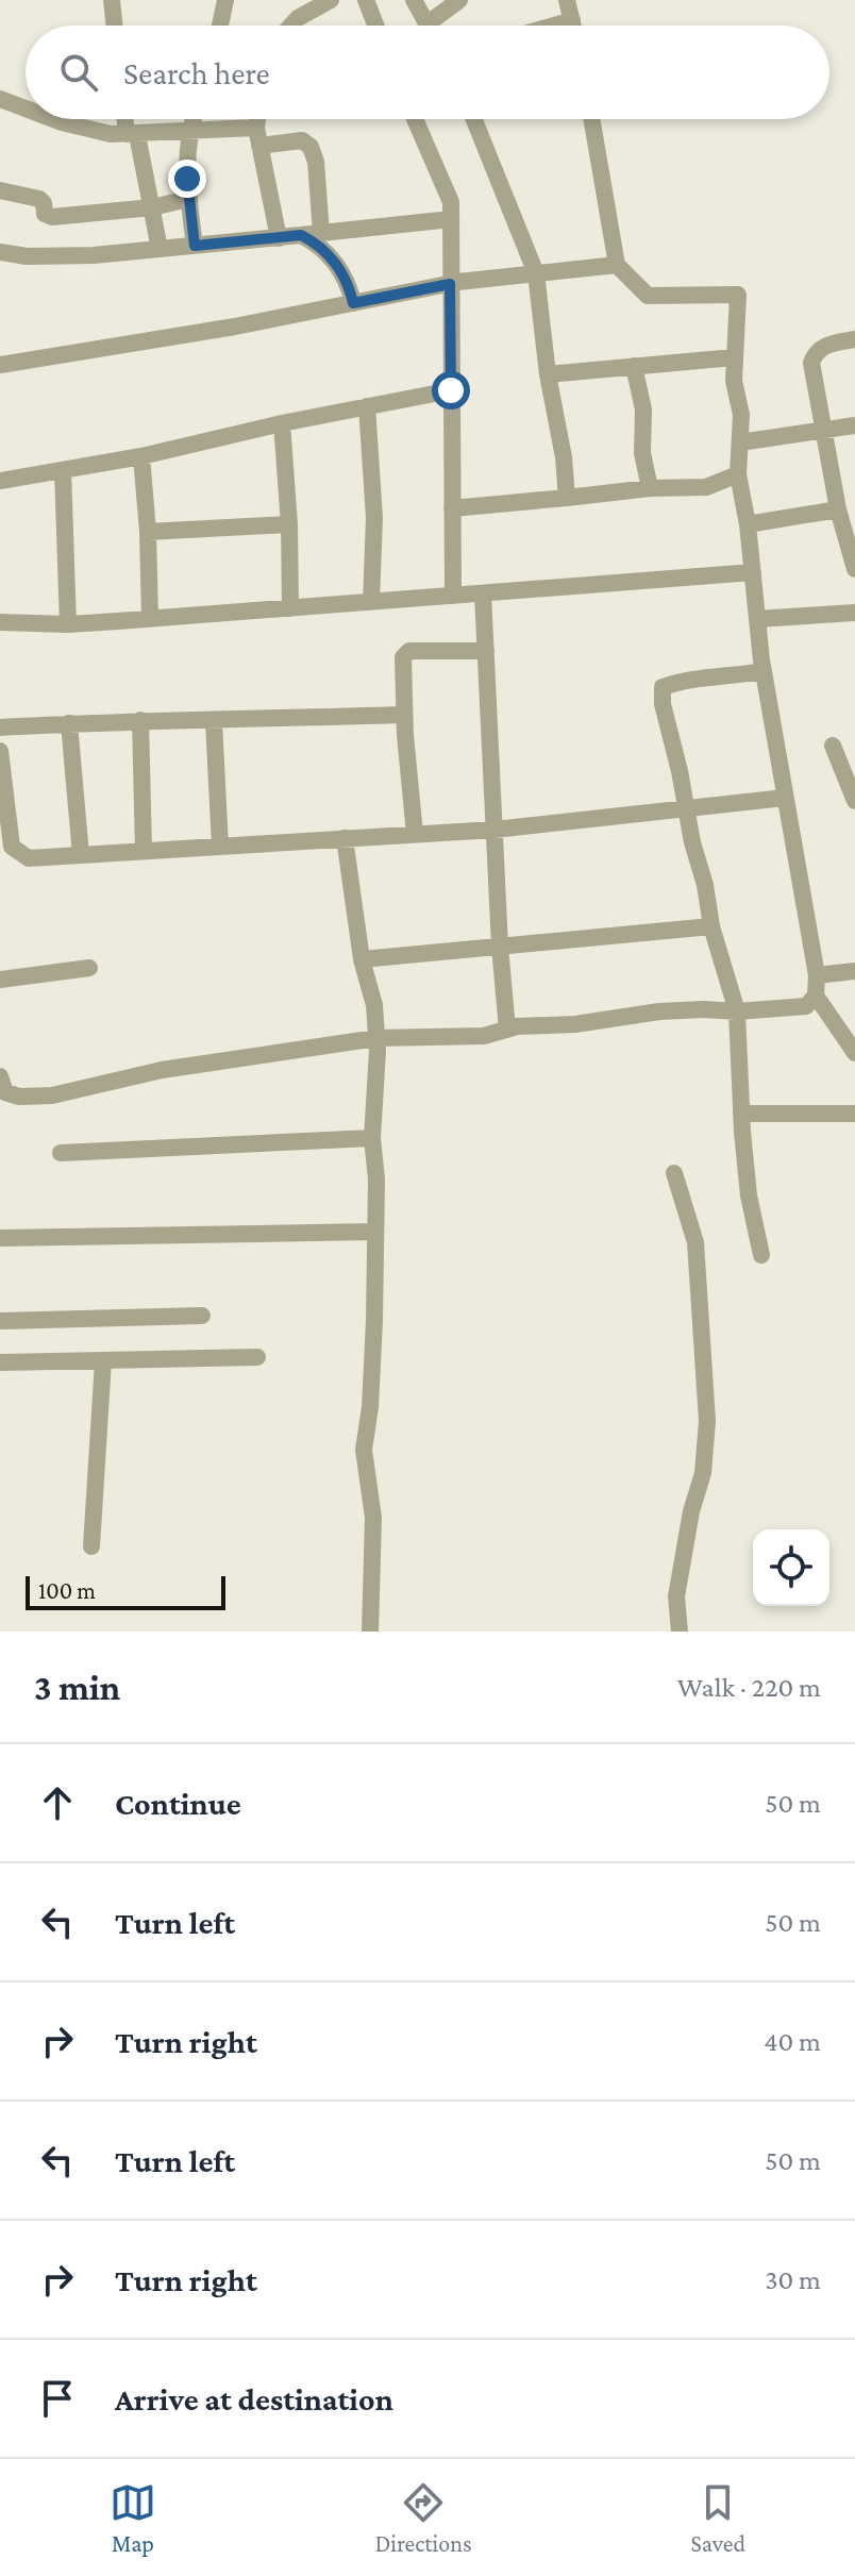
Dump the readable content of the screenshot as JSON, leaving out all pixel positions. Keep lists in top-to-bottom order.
{
  "scale_bar": "100 m",
  "page": {
    "search": "Search here",
    "scale": "100 m",
    "heading": ["3 min", "Walk · 220 m"],
    "list": [
      ["Continue", "50 m"],
      ["Turn left", "50 m"],
      ["Turn right", "40 m"],
      ["Turn left", "50 m"],
      ["Turn right", "30 m"],
      "Arrive at destination"
    ],
    "nav": ["Map", "Directions", "Saved"]
  }
}
